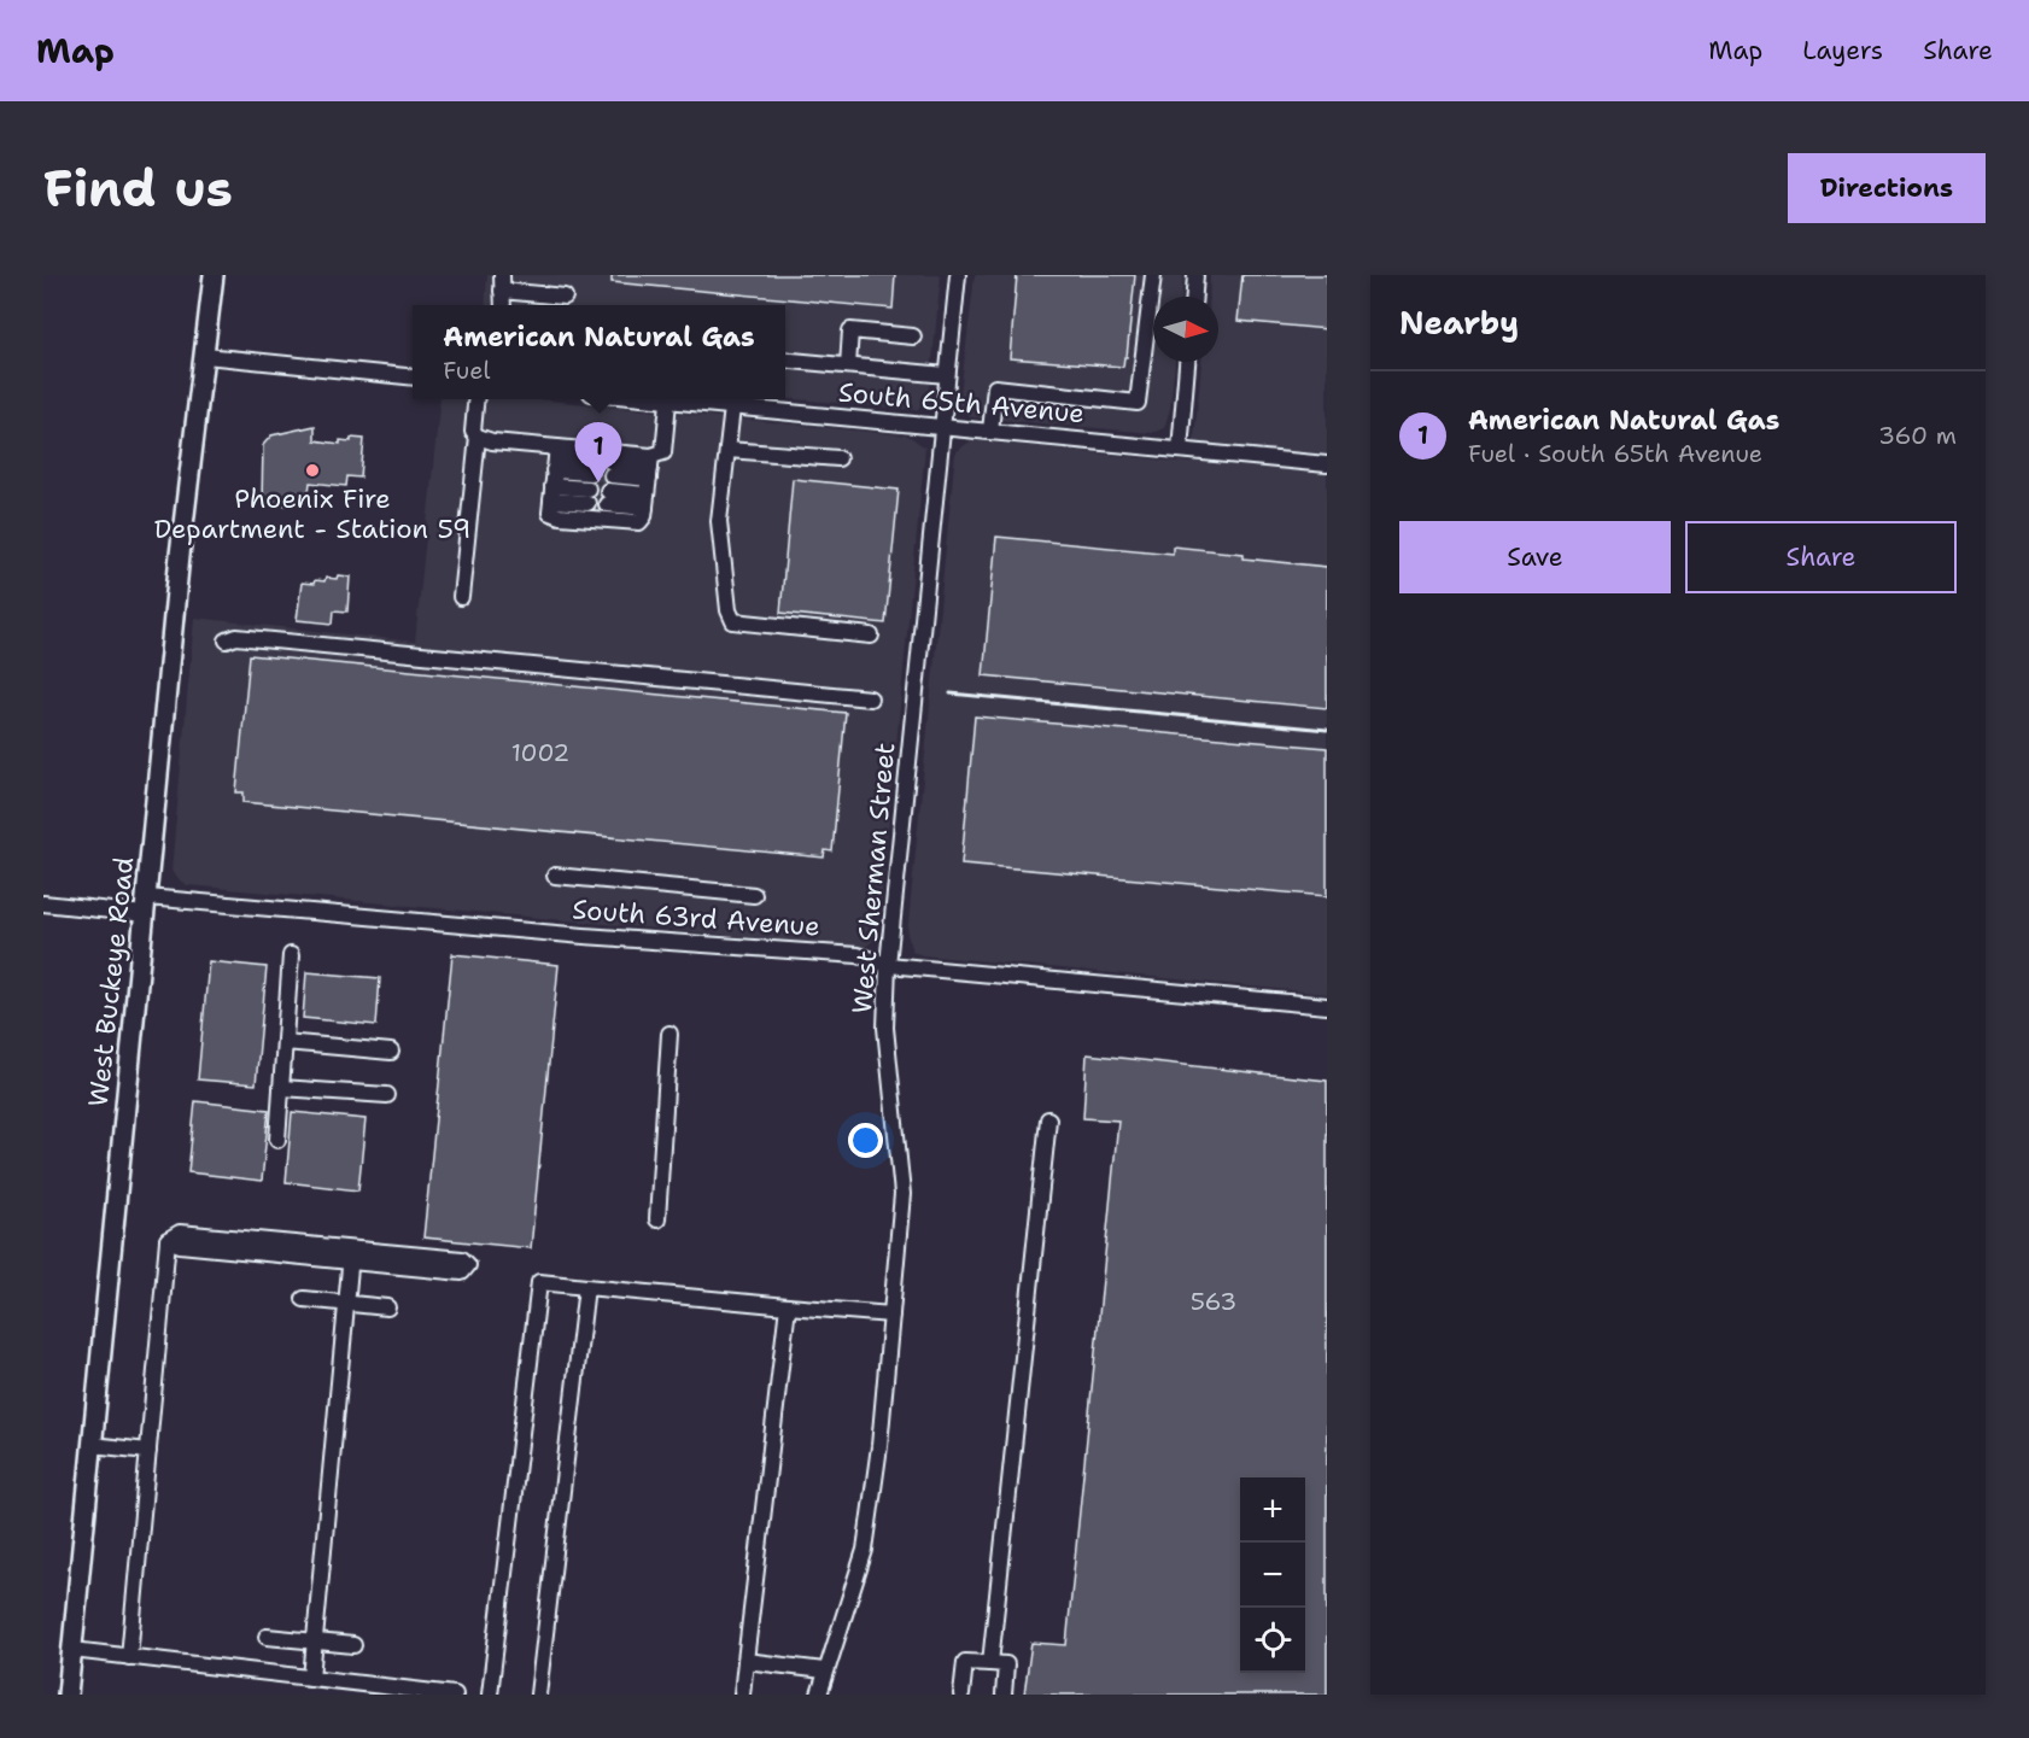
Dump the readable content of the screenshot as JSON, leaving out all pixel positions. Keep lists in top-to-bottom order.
{
  "streets": {
    "main road": ["West Buckeye Road"],
    "street": ["South 65th Avenue", "West Sherman Street", "South 63rd Avenue"]
  },
  "crossings": [
    ["South 65th Avenue", "West Sherman Street"],
    ["West Sherman Street", "South 63rd Avenue"],
    ["South 63rd Avenue", "West Buckeye Road"]
  ],
  "places": ["Phoenix Fire Department - Station 59"],
  "house_numbers": ["1002", "563"],
  "north": "right",
  "page": {
    "header": "Map",
    "nav": ["Map", "Layers", "Share"],
    "buttons": [
      "Directions",
      ["Save", "Share"]
    ],
    "title": "Find us",
    "heading": "Nearby",
    "popup": ["American Natural Gas", "Fuel"],
    "list": [
      {
        "mark": "1",
        "name": "American Natural Gas",
        "note": "Fuel · South 65th Avenue",
        "value": "360 m"
      }
    ],
    "pins": "1",
    "map_buttons": ["+", "−"]
  }
}
